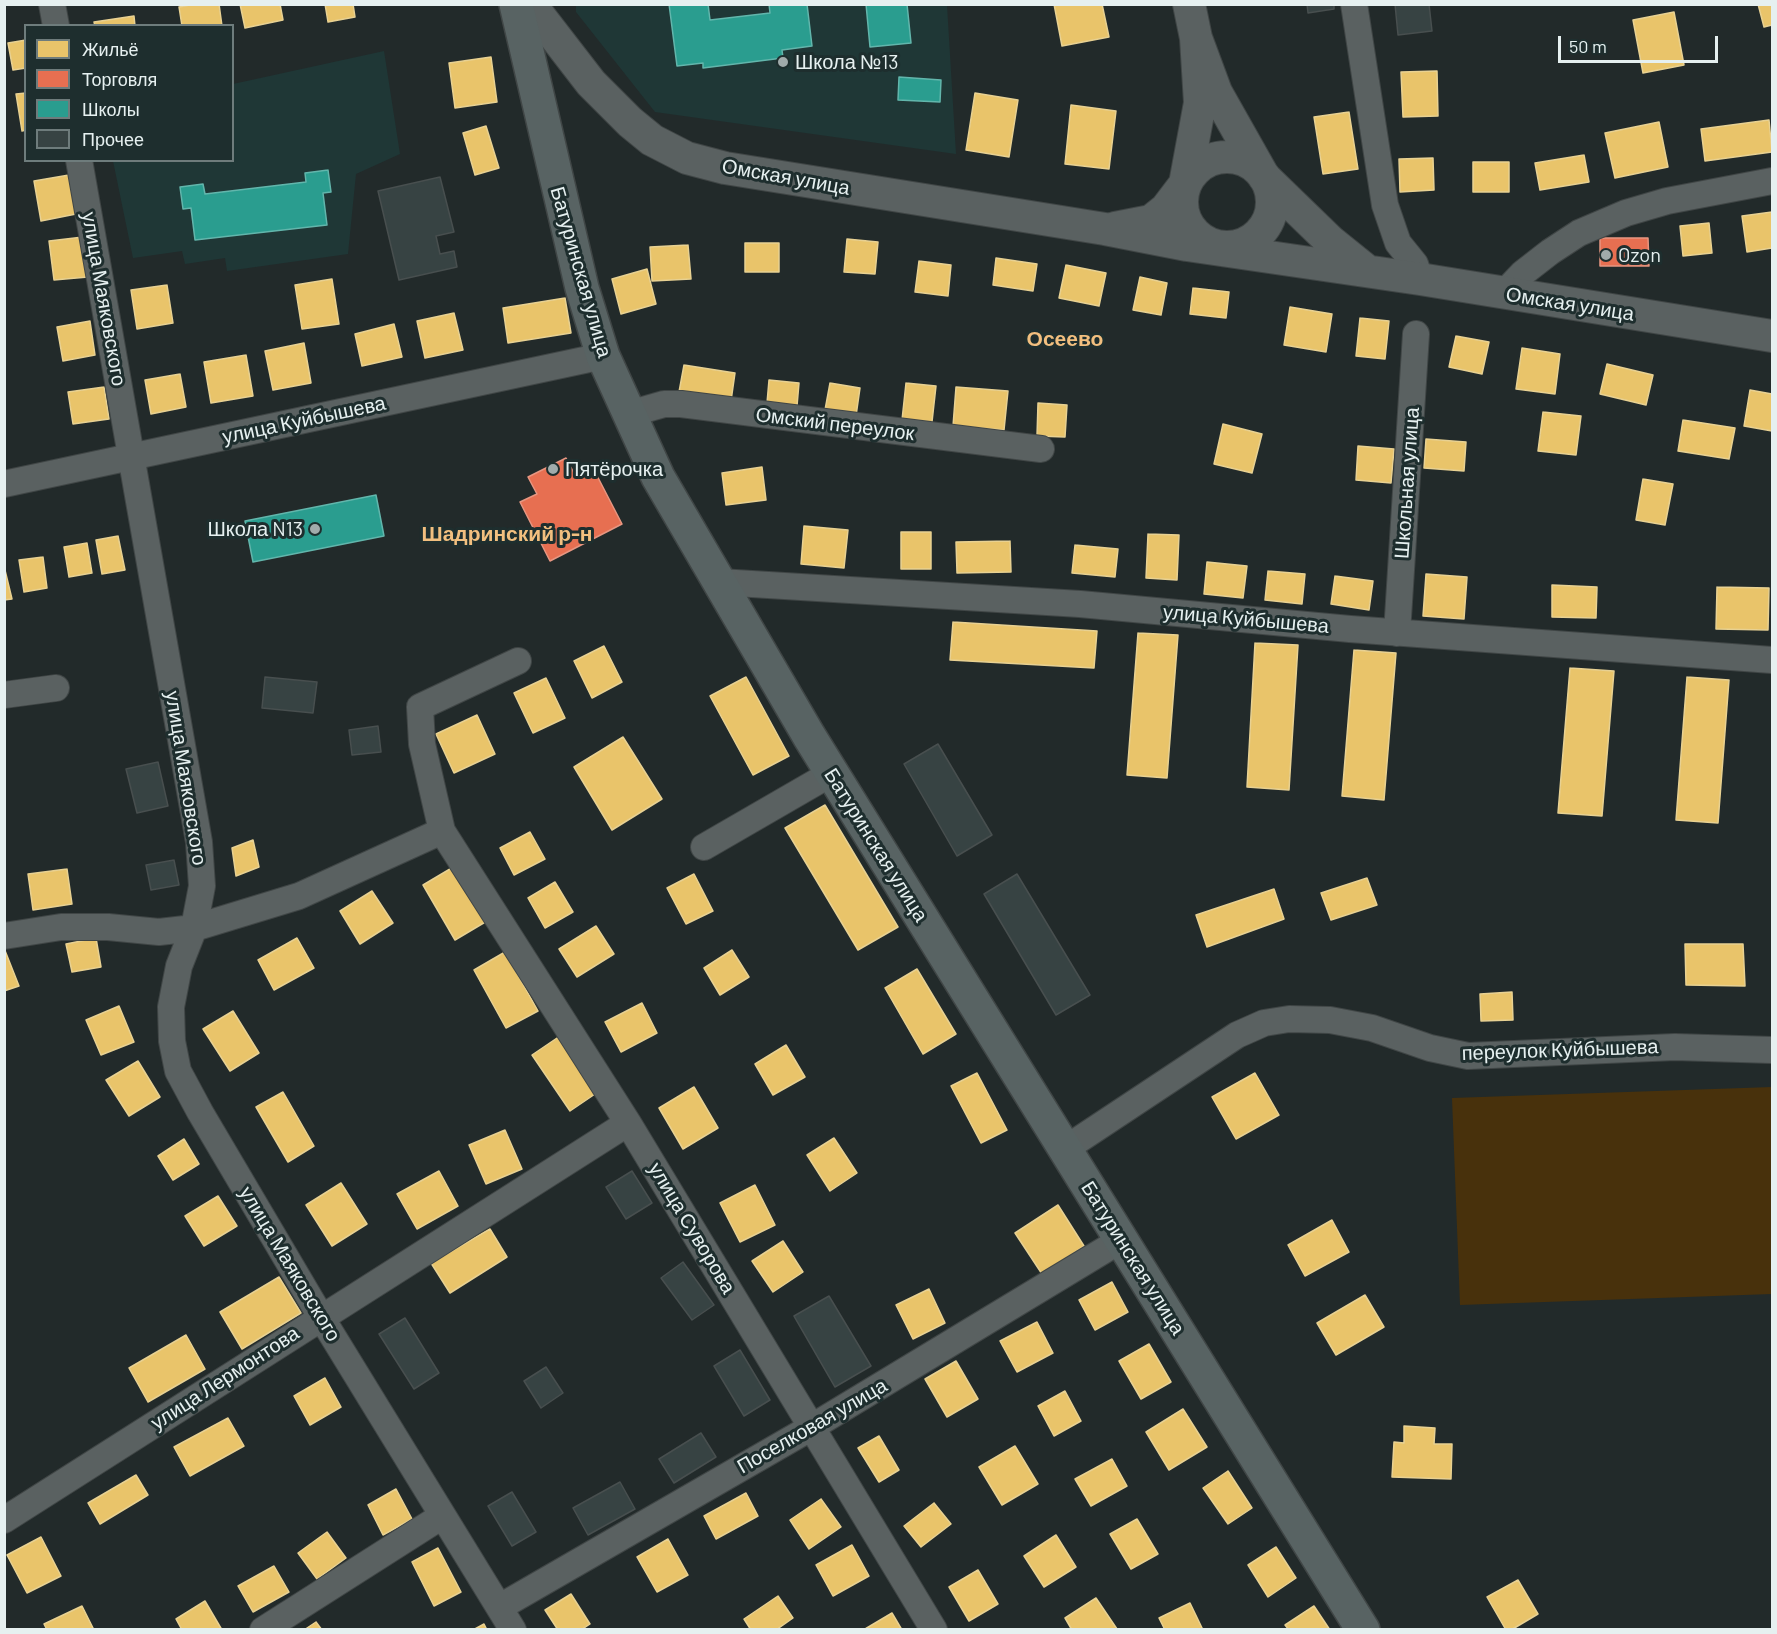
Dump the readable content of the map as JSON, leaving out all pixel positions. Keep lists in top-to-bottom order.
{
  "streets": {
    "main road": ["Батуринская улица"],
    "street": [
      "Омская улица",
      "улица Маяковского",
      "улица Куйбышева",
      "Омский переулок",
      "Школьная улица",
      "переулок Куйбышева",
      "улица Суворова",
      "улица Лермонтова",
      "Поселковая улица"
    ]
  },
  "crossings": [
    ["Батуринская улица", "улица Куйбышева"],
    ["Батуринская улица", "Омский переулок"],
    ["Батуринская улица", "переулок Куйбышева"],
    ["Батуринская улица", "Поселковая улица"],
    ["улица Маяковского", "улица Куйбышева"],
    ["улица Маяковского", "улица Лермонтова"],
    ["улица Маяковского", "Поселковая улица"],
    ["улица Куйбышева", "Школьная улица"],
    ["улица Суворова", "улица Лермонтова"],
    ["улица Суворова", "Поселковая улица"]
  ],
  "districts": ["Осеево", "Шадринский р-н"],
  "places": [
    "Школа №13",
    "Ozon",
    "Пятёрочка",
    "Школа N13"
  ],
  "legend": [
    "Жильё",
    "Торговля",
    "Школы",
    "Прочее"
  ],
  "scale_bar": "50 m"
}
